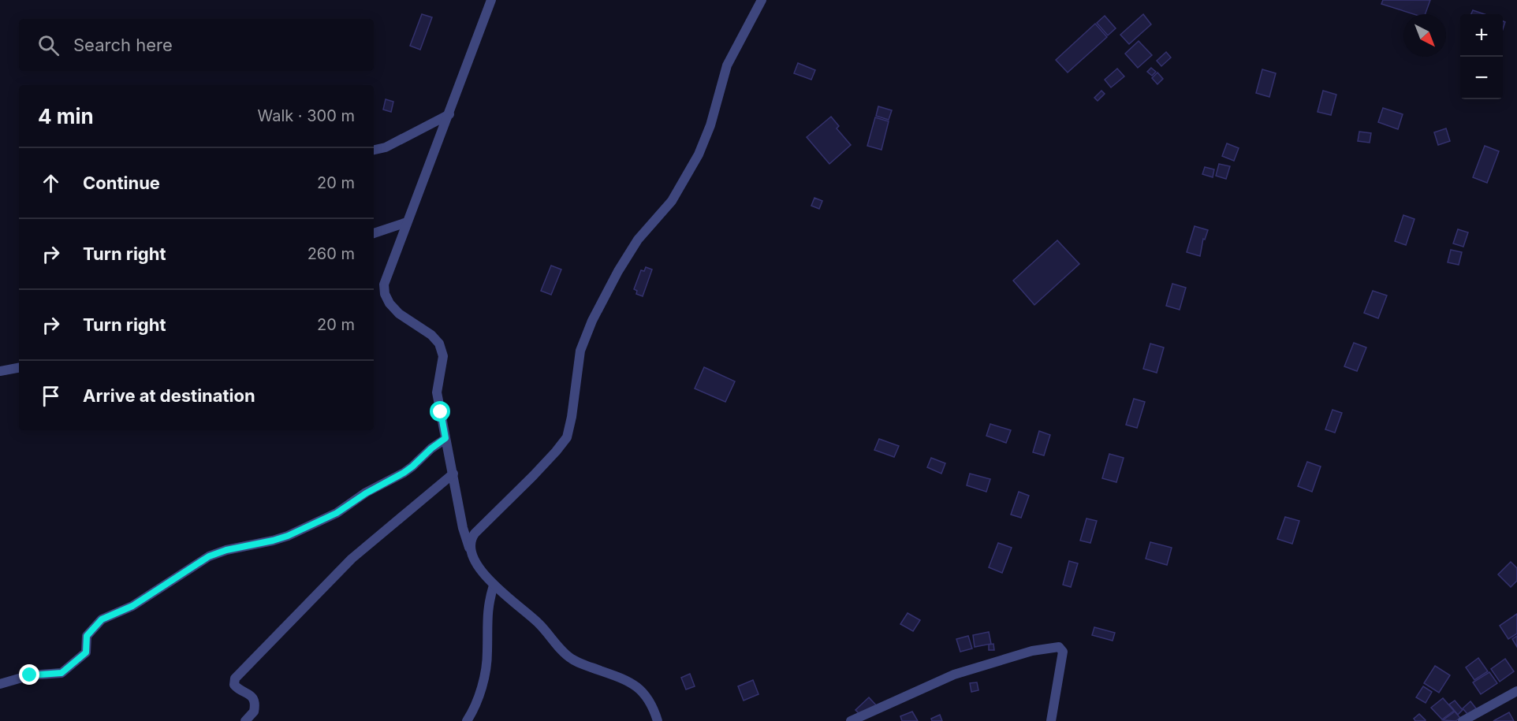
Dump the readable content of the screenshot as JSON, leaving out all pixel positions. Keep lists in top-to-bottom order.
{
  "north": "bottom right",
  "page": {
    "map_buttons": ["+", "−"],
    "search": "Search here",
    "heading": ["4 min", "Walk · 300 m"],
    "list": [
      ["Continue", "20 m"],
      ["Turn right", "260 m"],
      ["Turn right", "20 m"],
      "Arrive at destination"
    ]
  }
}
